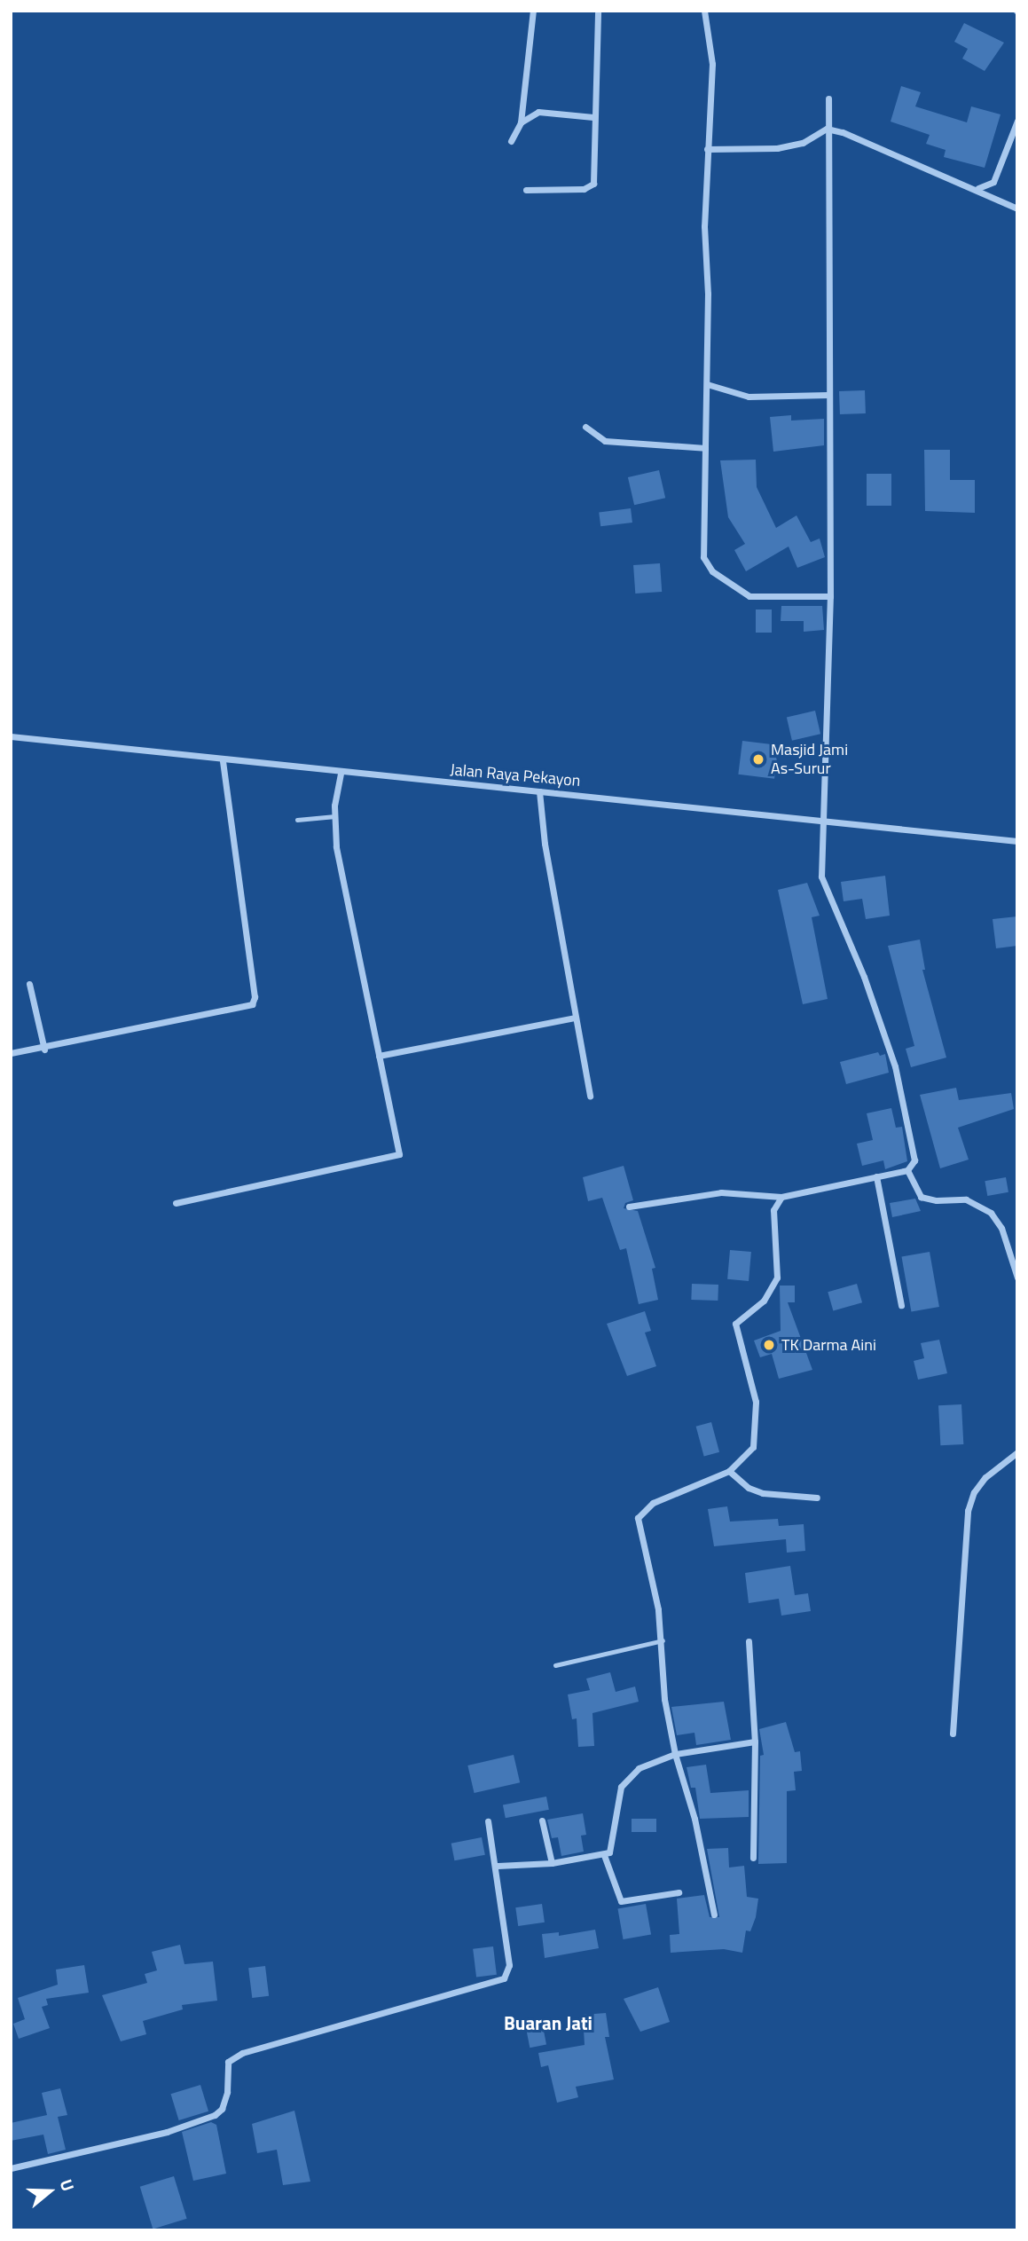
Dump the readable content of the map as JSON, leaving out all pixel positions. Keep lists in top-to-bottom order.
{
  "streets": {
    "street": ["Jalan Raya Pekayon"]
  },
  "districts": ["Buaran Jati"],
  "places": ["Masjid Jami As-Surur", "TK Darma Aini"],
  "north": "right"
}
